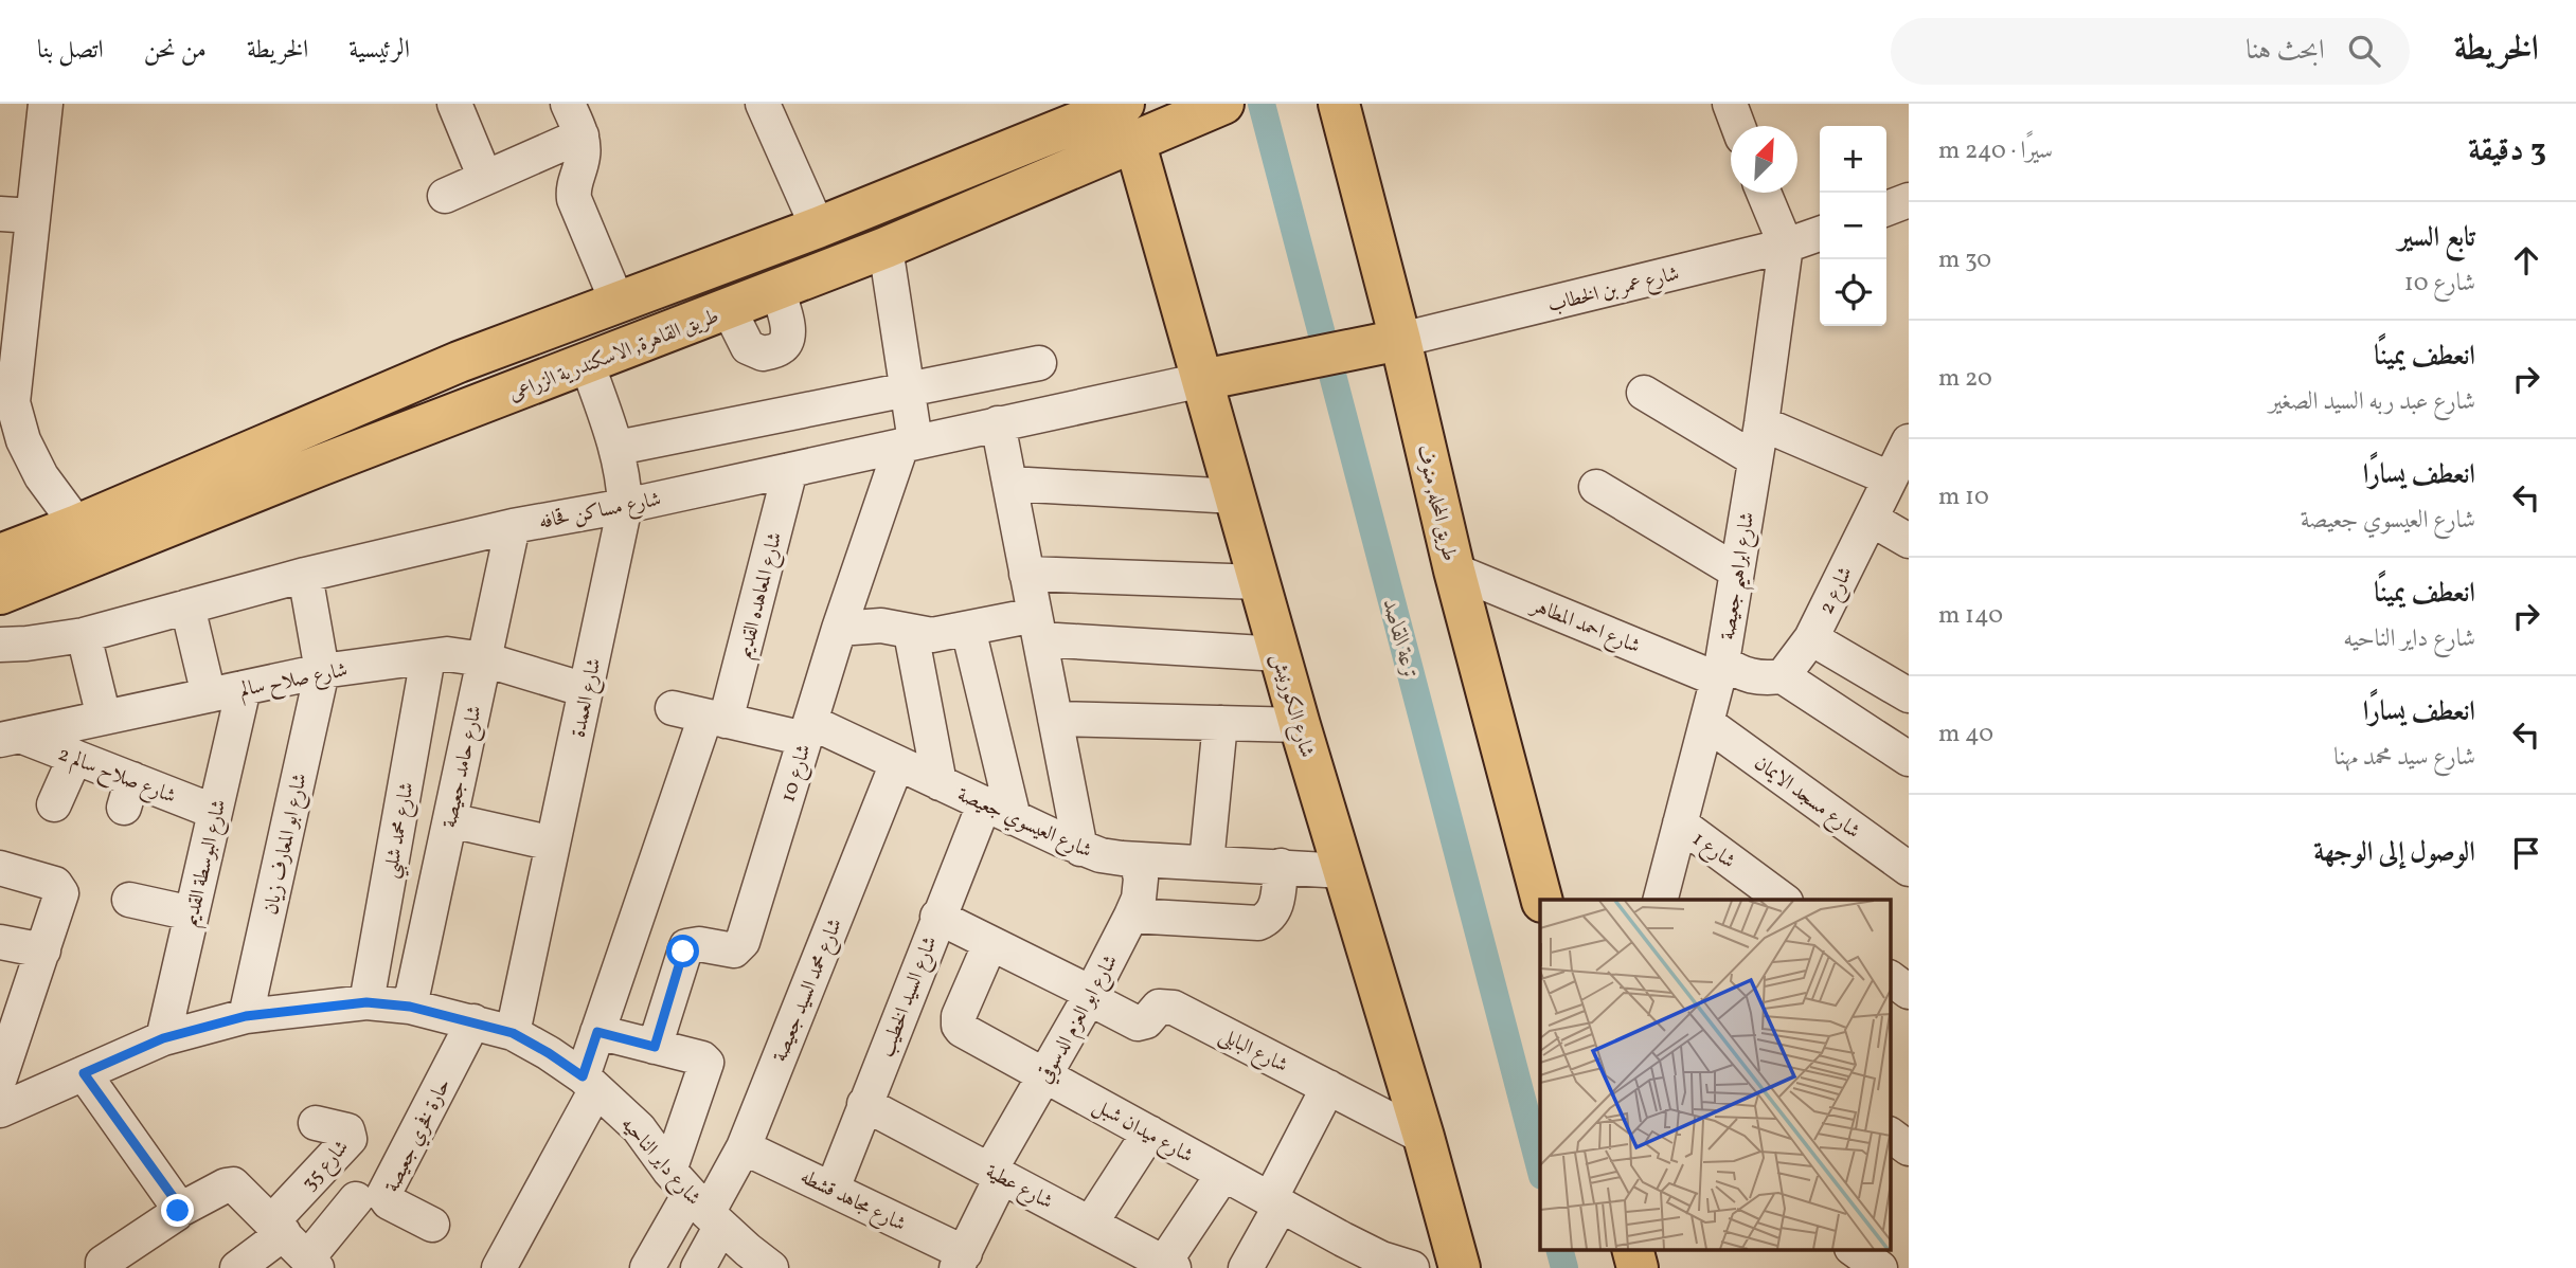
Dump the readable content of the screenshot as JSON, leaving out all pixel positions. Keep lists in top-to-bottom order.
{
  "streets": {
    "main road": ["طريق القاهرة, الاسكندرية الزراعى", "طريق المحله, منوف", "شارع الكورنيش"],
    "street": [
      "شارع عمر بن الخطاب",
      "شارع مساكن قحافه",
      "شارع ابراهيم جعيصة",
      "شارع 2",
      "شارع المعاهده القديم",
      "شارع احمد المطاهر",
      "شارع صلاح سالم",
      "شارع العمدة",
      "شارع حامد جعيصة",
      "شارع 10",
      "شارع صلاح سالم 2",
      "شارع مسجد الايمان",
      "شارع العيسوي جعيصة",
      "شارع محمد شلبي",
      "شارع ابو المعارف زيان",
      "شارع 1",
      "شارع البوسطة القديم",
      "شارع محمد السيد جعيصة",
      "شارع السيد الخطيب",
      "شارع ابو العزم الدسوقي",
      "شارع البابلى",
      "شارع ميدان شبل",
      "حارة فخري جعيصة",
      "شارع داير الناحيه",
      "شارع 35",
      "شارع عطية",
      "شارع مجاهد قشطه"
    ]
  },
  "crossings": [
    ["شارع عمر بن الخطاب", "طريق المحله, منوف"],
    ["شارع عمر بن الخطاب", "شارع ابراهيم جعيصة"],
    ["طريق القاهرة, الاسكندرية الزراعى", "شارع العمدة"],
    ["طريق القاهرة, الاسكندرية الزراعى", "شارع الكورنيش"],
    ["طريق المحله, منوف", "شارع احمد المطاهر"],
    ["شارع مساكن قحافه", "شارع المعاهده القديم"],
    ["شارع مساكن قحافه", "شارع العمدة"],
    ["شارع مساكن قحافه", "شارع الكورنيش"],
    ["شارع مساكن قحافه", "شارع حامد جعيصة"],
    ["شارع مساكن قحافه", "شارع 10"],
    ["شارع ابراهيم جعيصة", "شارع احمد المطاهر"],
    ["شارع ابراهيم جعيصة", "شارع مسجد الايمان"],
    ["شارع ابراهيم جعيصة", "شارع 1"],
    ["شارع المعاهده القديم", "شارع العيسوي جعيصة"],
    ["شارع صلاح سالم", "شارع العمدة"],
    ["شارع صلاح سالم", "شارع حامد جعيصة"],
    ["شارع صلاح سالم", "شارع صلاح سالم 2"],
    ["شارع صلاح سالم", "شارع محمد شلبي"],
    ["شارع صلاح سالم", "شارع ابو المعارف زيان"],
    ["شارع صلاح سالم", "شارع البوسطة القديم"],
    ["شارع العمدة", "شارع داير الناحيه"],
    ["شارع الكورنيش", "شارع العيسوي جعيصة"],
    ["شارع الكورنيش", "شارع البابلى"],
    ["شارع حامد جعيصة", "شارع داير الناحيه"],
    ["شارع 10", "شارع العيسوي جعيصة"],
    ["شارع صلاح سالم 2", "شارع البوسطة القديم"],
    ["شارع العيسوي جعيصة", "شارع محمد السيد جعيصة"],
    ["شارع العيسوي جعيصة", "شارع السيد الخطيب"],
    ["شارع العيسوي جعيصة", "شارع ابو العزم الدسوقي"],
    ["شارع محمد شلبي", "شارع داير الناحيه"],
    ["شارع ابو المعارف زيان", "شارع داير الناحيه"],
    ["شارع البوسطة القديم", "شارع داير الناحيه"],
    ["شارع محمد السيد جعيصة", "شارع داير الناحيه"],
    ["شارع محمد السيد جعيصة", "شارع مجاهد قشطه"],
    ["شارع السيد الخطيب", "شارع عطية"],
    ["شارع السيد الخطيب", "شارع مجاهد قشطه"],
    ["شارع ابو العزم الدسوقي", "شارع البابلى"],
    ["شارع ابو العزم الدسوقي", "شارع ميدان شبل"],
    ["شارع ابو العزم الدسوقي", "شارع عطية"],
    ["شارع ابو العزم الدسوقي", "شارع مجاهد قشطه"],
    ["حارة فخري جعيصة", "شارع داير الناحيه"]
  ],
  "water": ["ترعة القاصد"],
  "north": "top right",
  "page": {
    "header": "الخريطة",
    "search": "ابحث هنا",
    "nav": [
      "الرئيسية",
      "الخريطة",
      "من نحن",
      "اتصل بنا"
    ],
    "heading": ["3 دقيقة", "سيرًا · 240 m"],
    "map_buttons": ["+", "−"],
    "list": [
      ["تابع السير", "شارع 10", "30 m"],
      ["انعطف يمينًا", "شارع عبد ربه السيد الصغير", "20 m"],
      ["انعطف يسارًا", "شارع العيسوي جعيصة", "10 m"],
      ["انعطف يمينًا", "شارع داير الناحيه", "140 m"],
      ["انعطف يسارًا", "شارع سيد محمد مهنا", "40 m"],
      "الوصول إلى الوجهة"
    ]
  }
}
